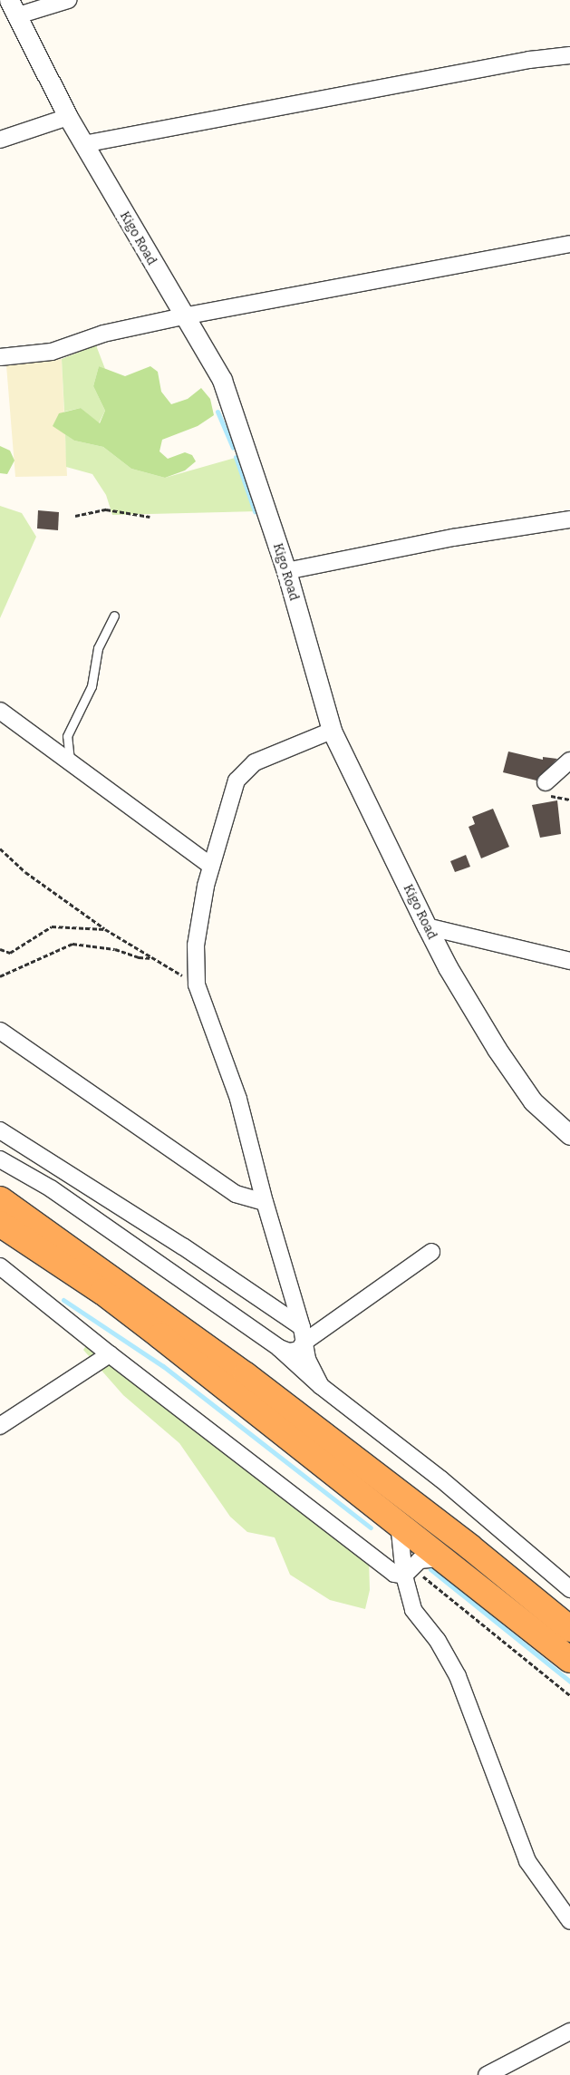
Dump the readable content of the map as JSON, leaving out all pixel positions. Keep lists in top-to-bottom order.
{
  "streets": {
    "street": ["Kigo Road"]
  }
}
